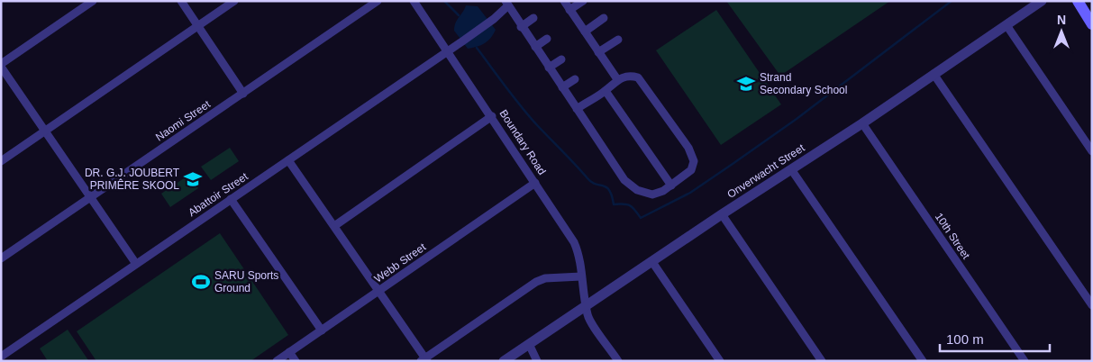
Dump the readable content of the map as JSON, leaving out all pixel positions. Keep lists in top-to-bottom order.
{
  "streets": {
    "street": [
      "Naomi Street",
      "Boundary Road",
      "Onverwacht Street",
      "Abattoir Street",
      "10th Street",
      "Webb Street"
    ]
  },
  "crossings": [
    ["Boundary Road", "Onverwacht Street"],
    ["Boundary Road", "Abattoir Street"],
    ["Boundary Road", "Webb Street"],
    ["Onverwacht Street", "10th Street"]
  ],
  "places": {
    "school or university": ["Strand Secondary School", "DR. G.J. JOUBERT PRIMÊRE SKOOL"],
    "sports": ["SARU Sports Ground"]
  },
  "scale_bar": "100 m",
  "north": "top"
}
